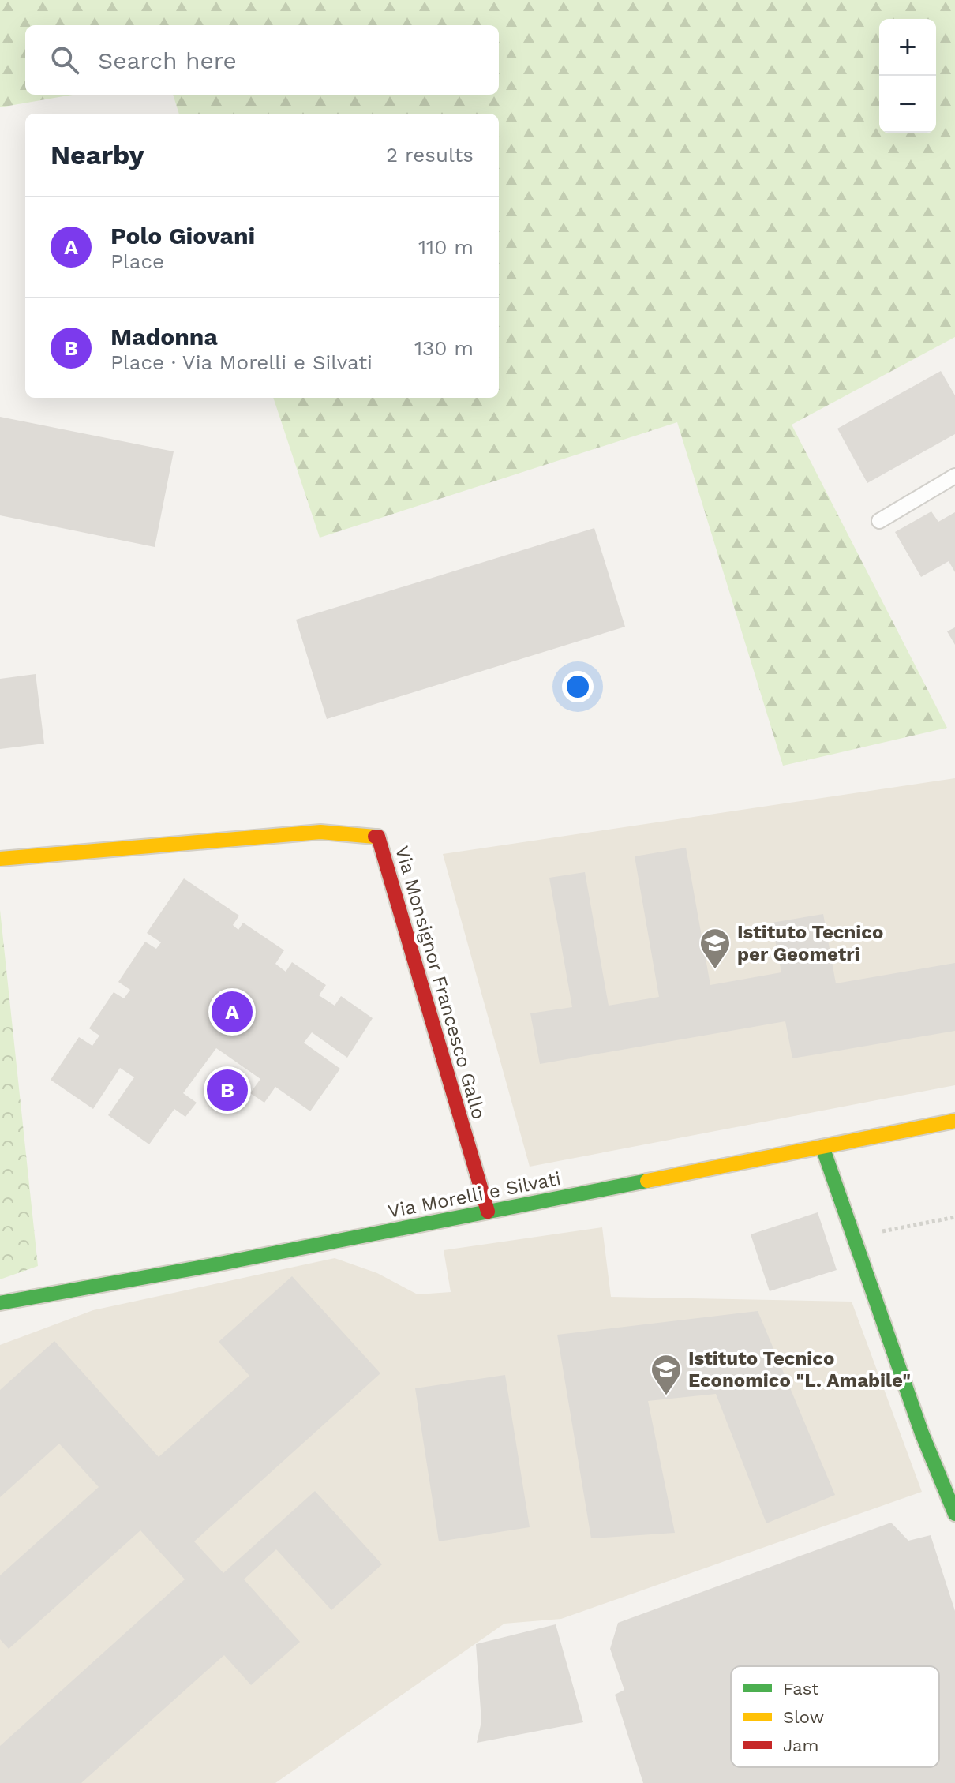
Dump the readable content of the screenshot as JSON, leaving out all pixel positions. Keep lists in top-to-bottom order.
{
  "streets": {
    "street": ["Via Monsignor Francesco Gallo", "Via Morelli e Silvati"]
  },
  "crossings": [
    ["Via Monsignor Francesco Gallo", "Via Morelli e Silvati"]
  ],
  "places": {
    "school or university": ["Istituto Tecnico per Geometri", "Istituto Tecnico Economico \"L. Amabile\""]
  },
  "legend": ["Fast", "Slow", "Jam"],
  "page": {
    "map_buttons": ["+", "−"],
    "search": "Search here",
    "heading": ["Nearby", "2 results"],
    "list": [
      {
        "mark": "A",
        "name": "Polo Giovani",
        "note": "Place",
        "value": "110 m"
      },
      {
        "mark": "B",
        "name": "Madonna",
        "note": "Place · Via Morelli e Silvati",
        "value": "130 m"
      }
    ],
    "pins": ["A", "B"]
  }
}
